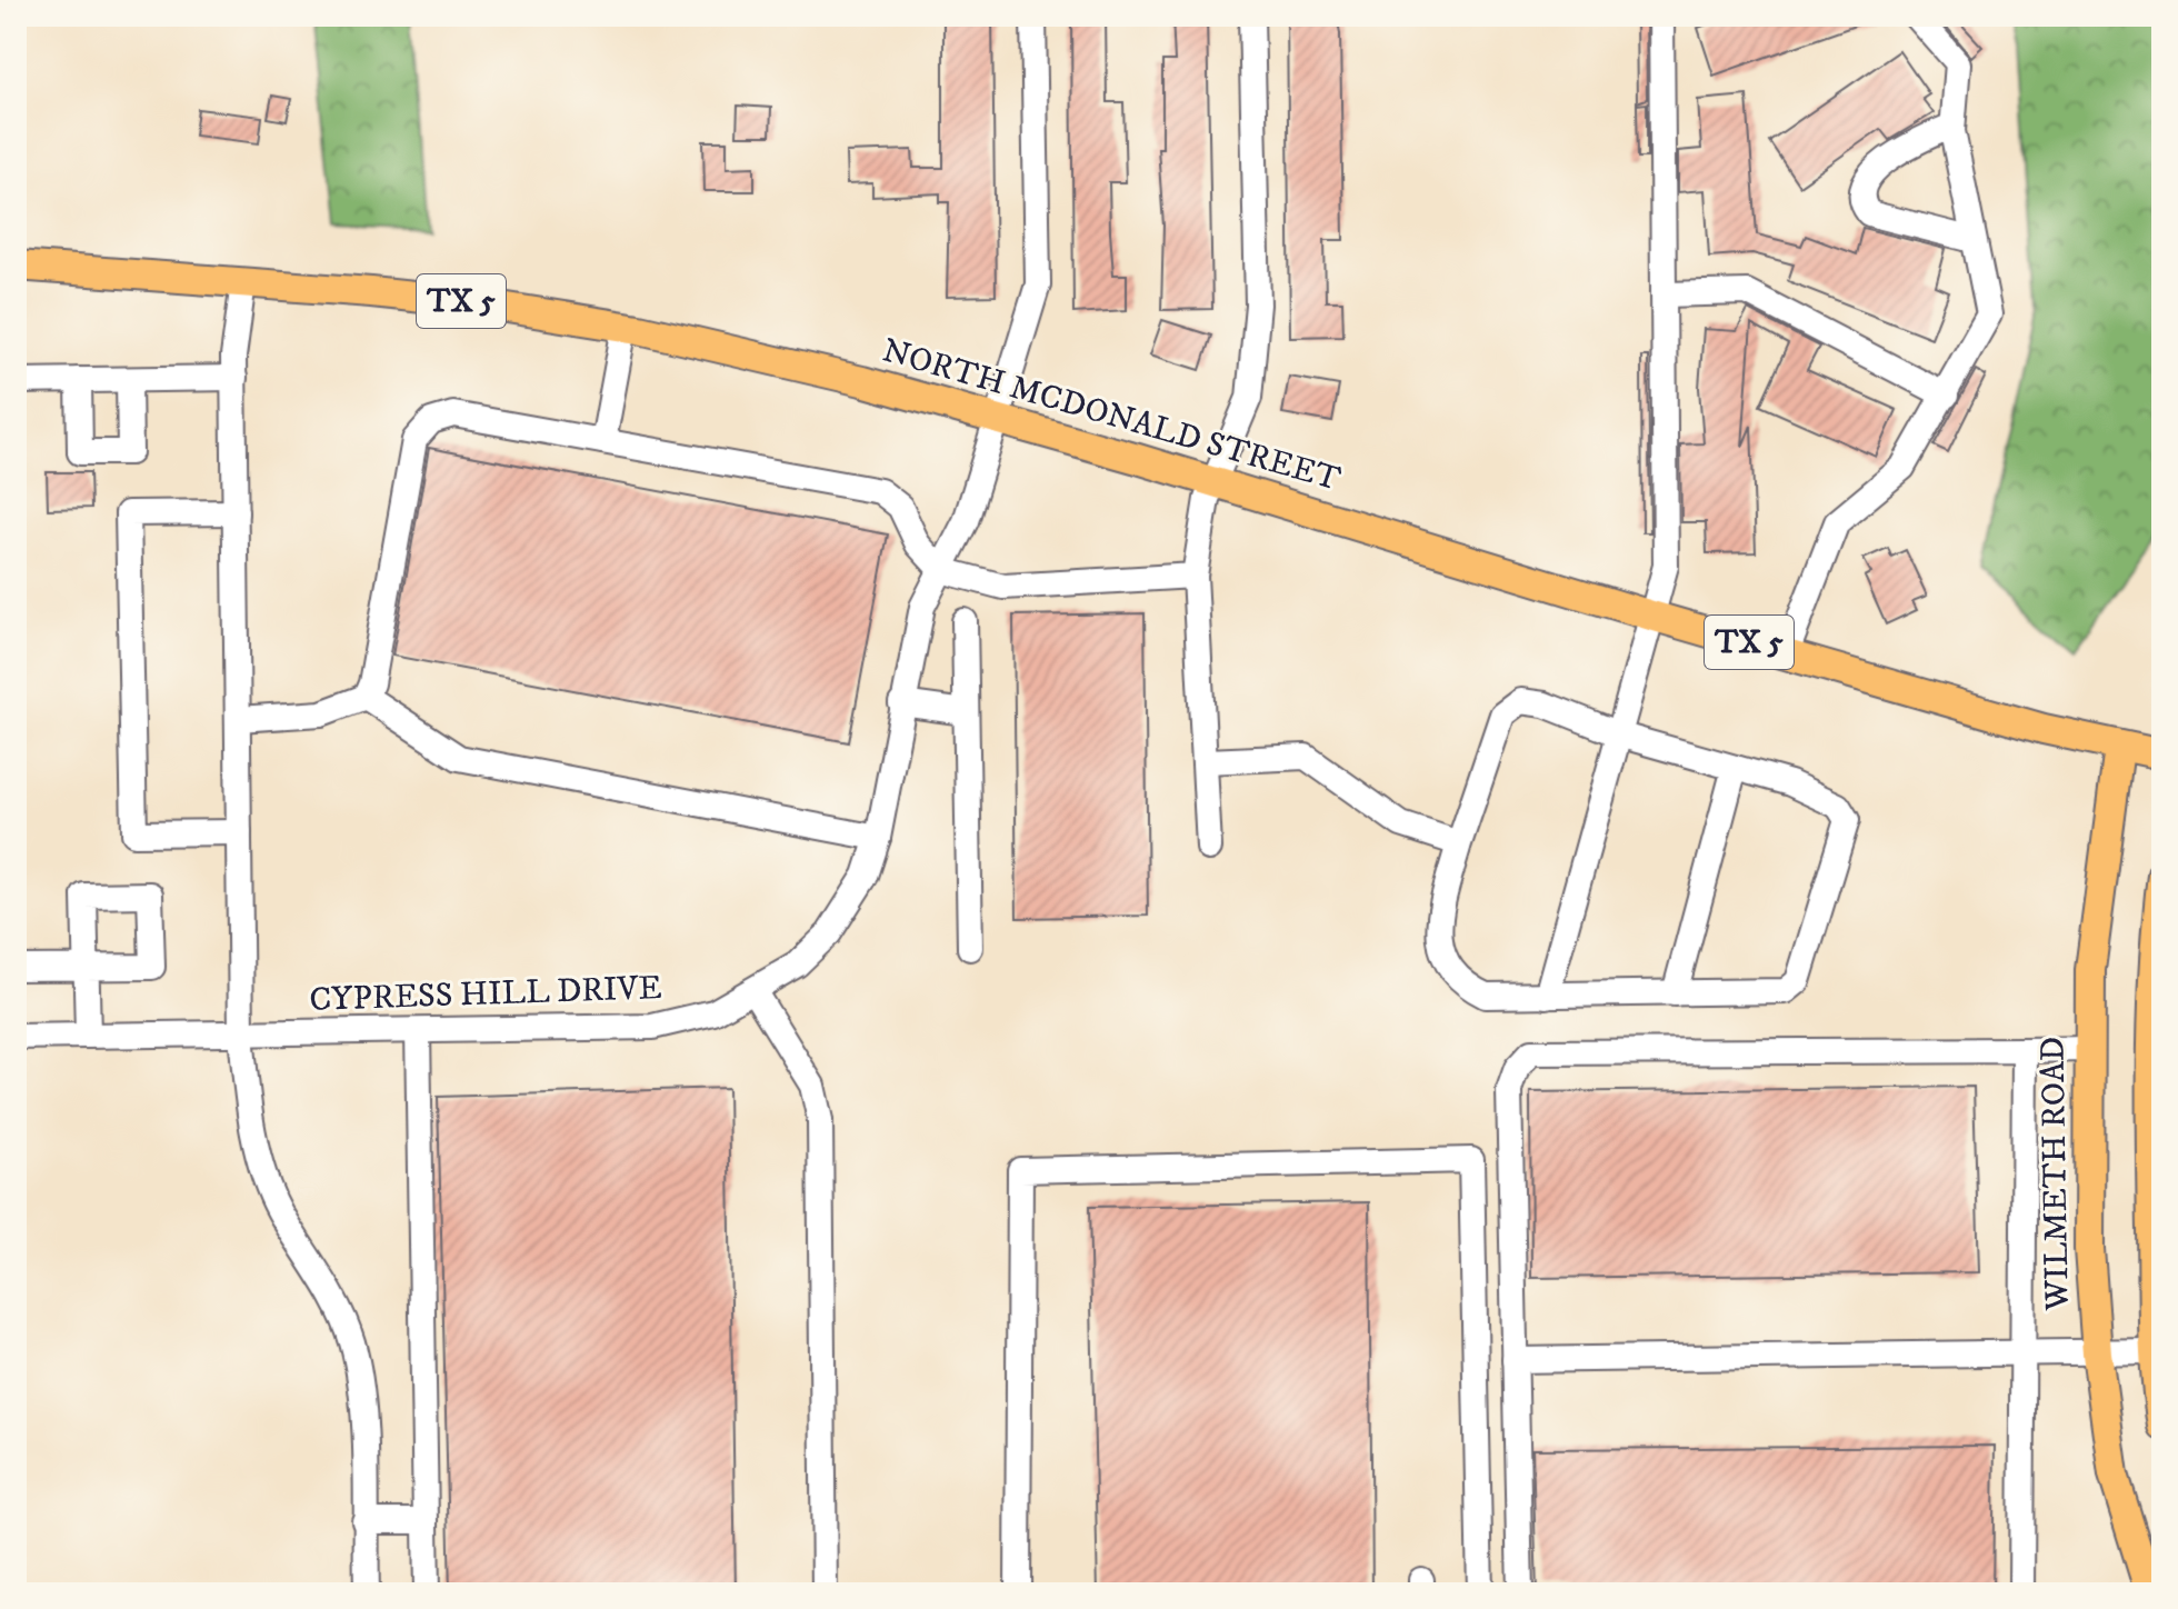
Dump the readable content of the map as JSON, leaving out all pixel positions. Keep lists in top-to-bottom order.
{
  "streets": {
    "main road": ["TX 5", "NORTH MCDONALD STREET", "WILMETH ROAD"],
    "street": ["CYPRESS HILL DRIVE"]
  },
  "crossings": [
    ["NORTH MCDONALD STREET", "CYPRESS HILL DRIVE"],
    ["NORTH MCDONALD STREET", "WILMETH ROAD"]
  ]
}
